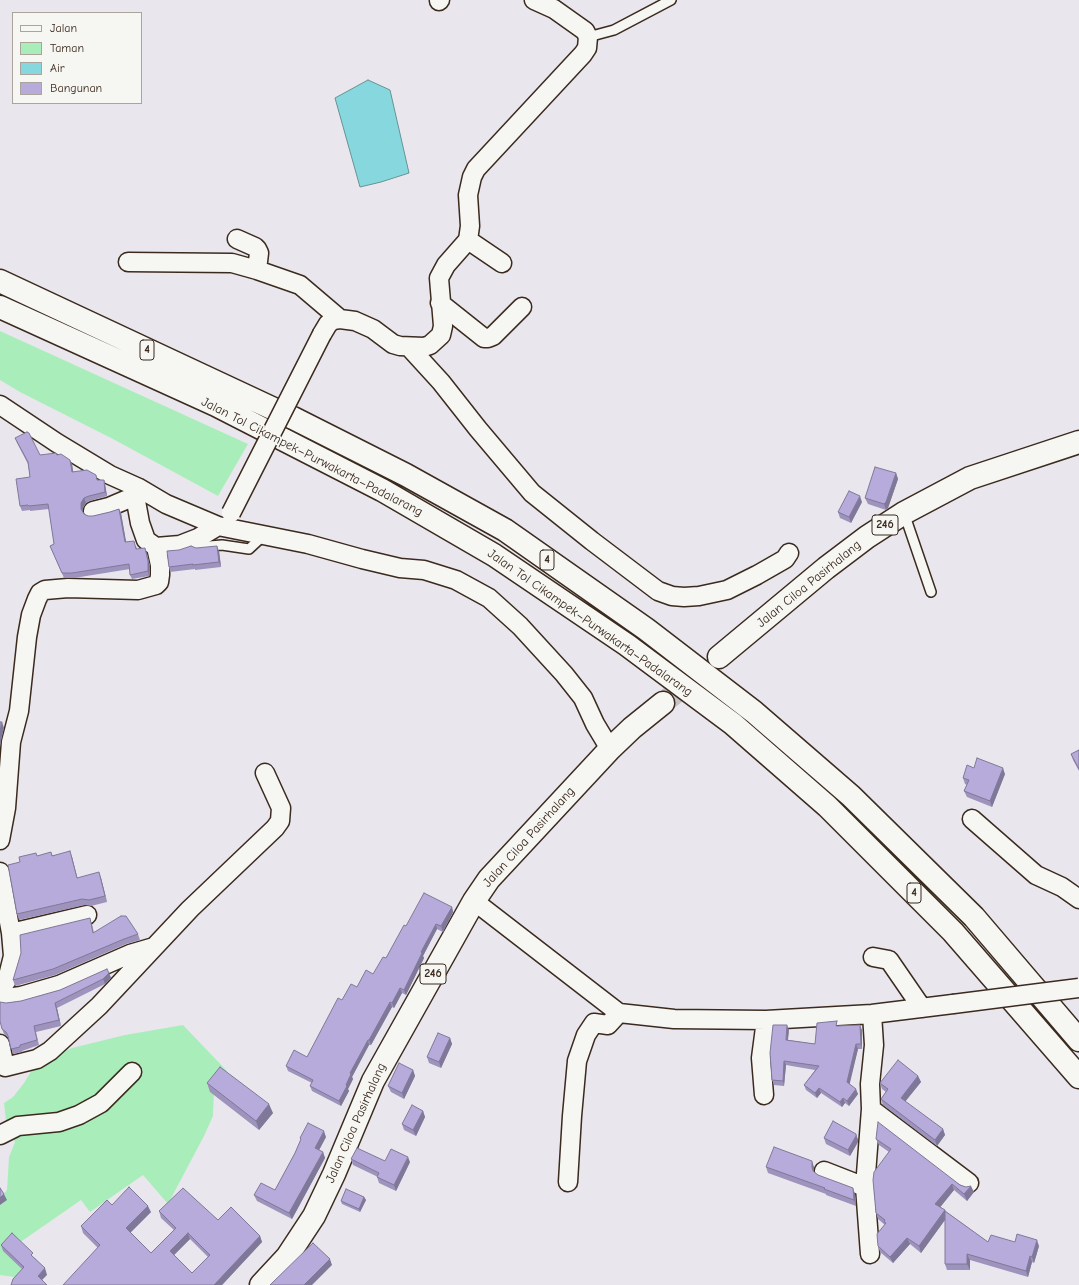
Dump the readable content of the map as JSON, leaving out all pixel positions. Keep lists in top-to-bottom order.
{
  "streets": {
    "main road": [
      "4",
      "Jalan Tol Cikampek–Purwakarta–Padalarang",
      "246",
      "Jalan Ciloa Pasirhalang"
    ]
  },
  "legend": [
    "Jalan",
    "Taman",
    "Air",
    "Bangunan"
  ]
}
